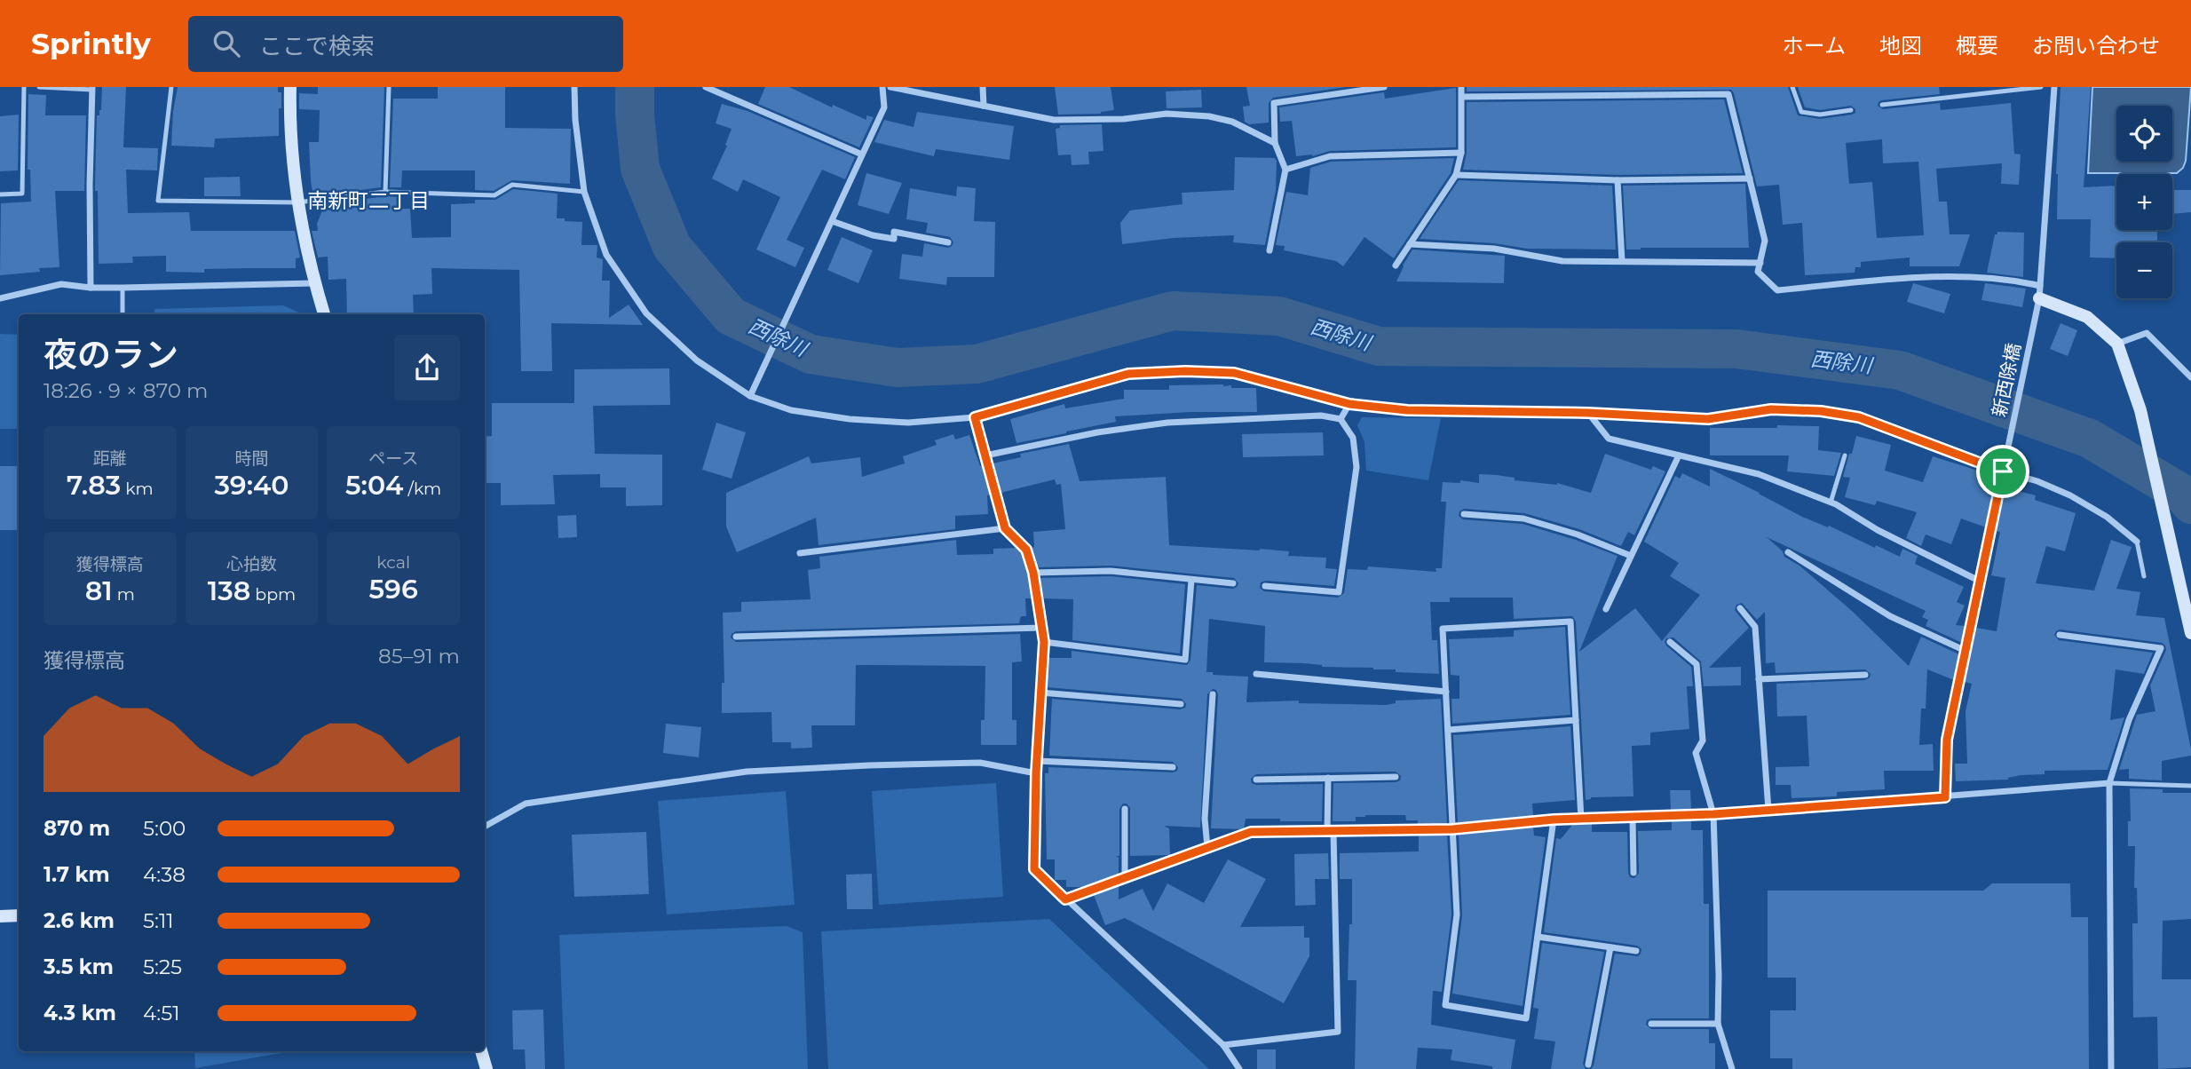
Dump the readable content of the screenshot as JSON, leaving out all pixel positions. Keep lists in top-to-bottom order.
{
  "streets": {
    "street": ["新西除橋"]
  },
  "districts": ["南新町二丁目"],
  "water": ["西除川"],
  "page": {
    "header": "Sprintly",
    "search": "ここで検索",
    "nav": [
      "ホーム",
      "地図",
      "概要",
      "お問い合わせ"
    ],
    "map_buttons": ["+", "−"],
    "heading": ["夜のラン", "18:26 · 9 × 870 m"],
    "stats": [
      ["距離", "7.83 km"],
      ["時間", "39:40"],
      ["ペース", "5:04 /km"],
      ["獲得標高", "81 m"],
      ["心拍数", "138 bpm"],
      ["kcal", "596"]
    ],
    "chart": ["獲得標高", "85–91 m"],
    "list": [
      {
        "name": "870 m",
        "note": "5:00"
      },
      {
        "name": "1.7 km",
        "note": "4:38"
      },
      {
        "name": "2.6 km",
        "note": "5:11"
      },
      {
        "name": "3.5 km",
        "note": "5:25"
      },
      {
        "name": "4.3 km",
        "note": "4:51"
      }
    ]
  }
}
